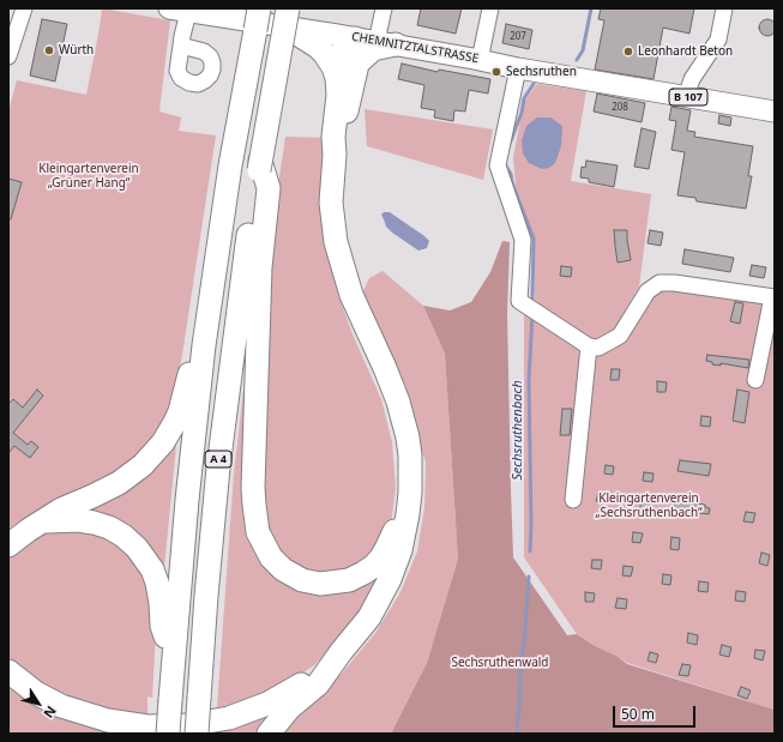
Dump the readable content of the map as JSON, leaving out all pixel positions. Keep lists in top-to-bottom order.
{
  "streets": {
    "highway": ["A 4"],
    "main road": ["CHEMNITZTALSTRASSE", "B 107"]
  },
  "crossings": [
    ["CHEMNITZTALSTRASSE", "A 4"]
  ],
  "water": ["Sechsruthenbach"],
  "parks": ["Kleingartenverein „Grüner Hang“", "Kleingartenverein „Sechsruthenbach“", "Sechsruthenwald"],
  "places": ["Würth", "Leonhardt Beton", "Sechsruthen"],
  "house_numbers": ["207", "208"],
  "scale_bar": "50 m",
  "north": "bottom right"
}
